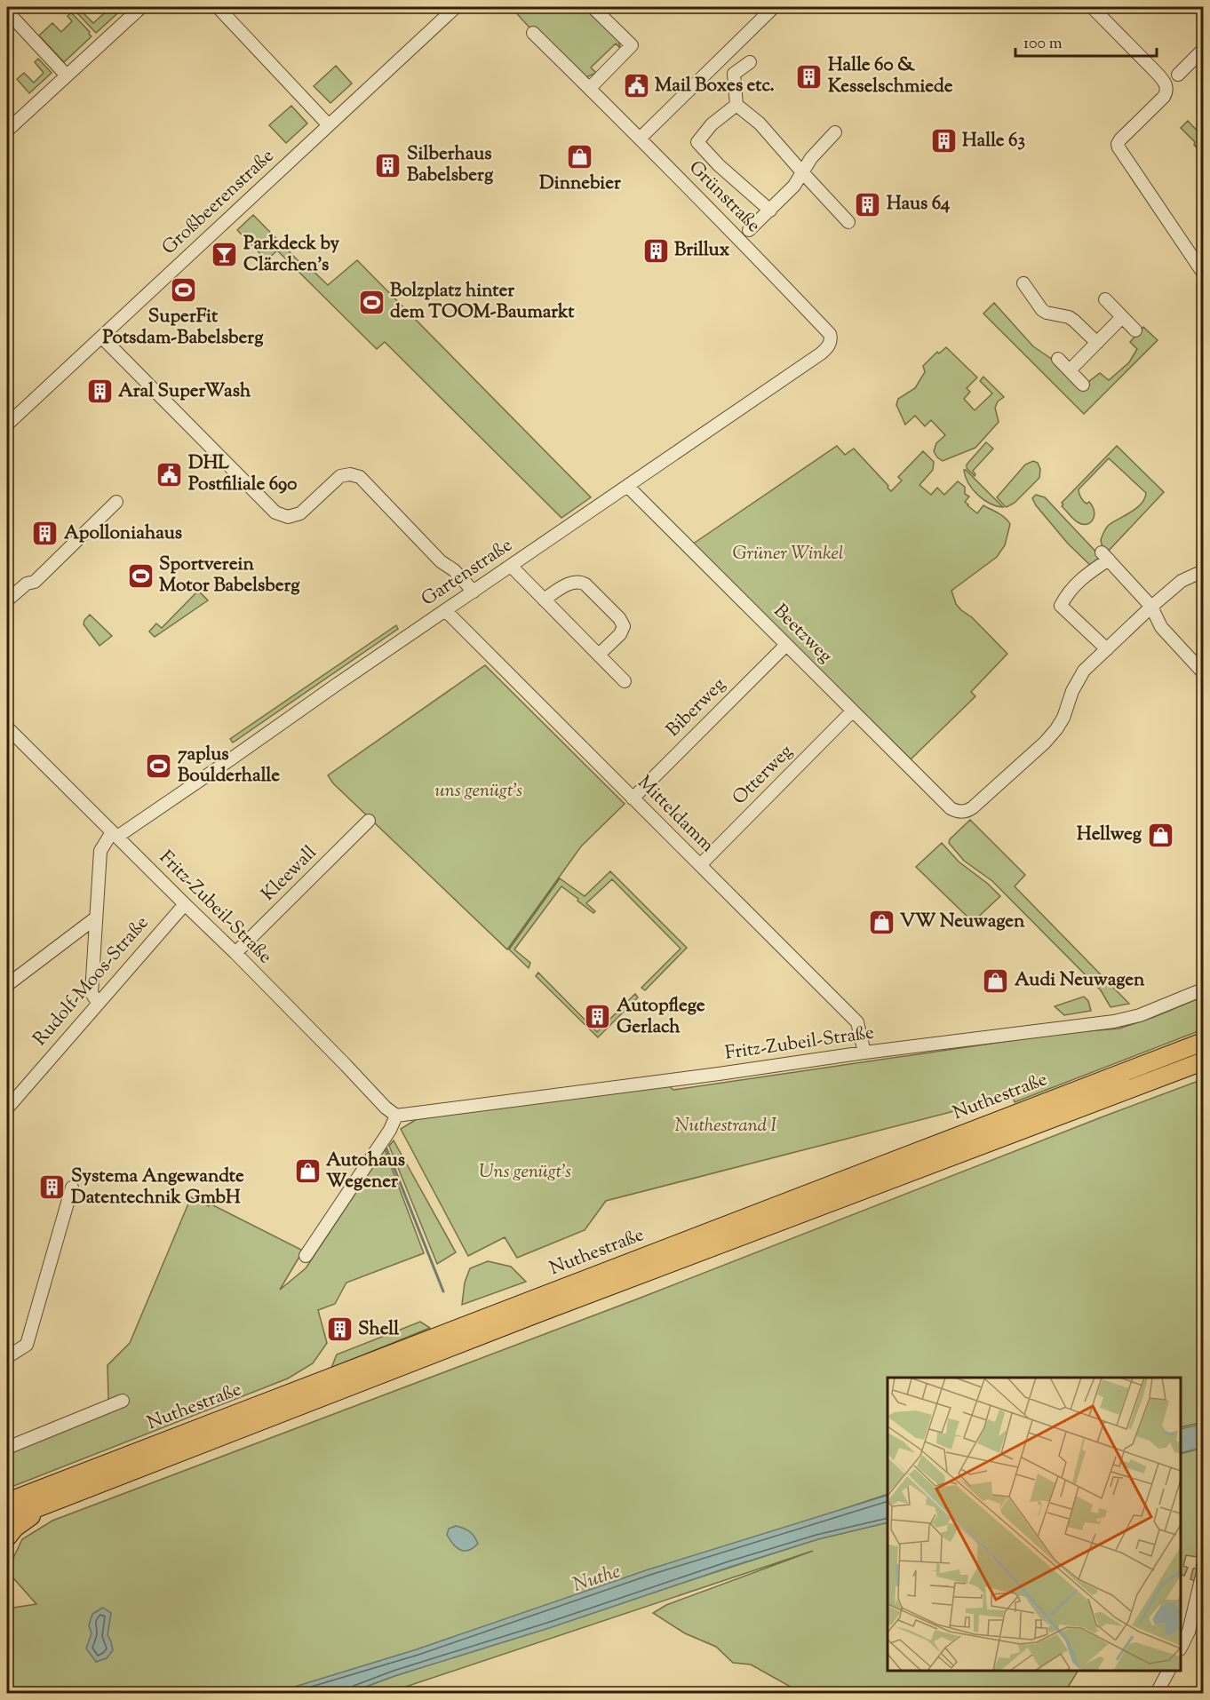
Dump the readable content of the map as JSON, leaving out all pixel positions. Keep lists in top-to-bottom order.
{
  "streets": {
    "highway": ["Nuthestraße"],
    "street": [
      "Grünstraße",
      "Großbeerenstraße",
      "Gartenstraße",
      "Beetzweg",
      "Biberweg",
      "Otterweg",
      "Mitteldamm",
      "Kleewall",
      "Fritz-Zubeil-Straße",
      "Rudolf-Moos-Straße"
    ]
  },
  "crossings": [
    ["Grünstraße", "Gartenstraße"],
    ["Gartenstraße", "Beetzweg"],
    ["Gartenstraße", "Mitteldamm"],
    ["Gartenstraße", "Fritz-Zubeil-Straße"],
    ["Beetzweg", "Biberweg"],
    ["Beetzweg", "Otterweg"],
    ["Biberweg", "Mitteldamm"],
    ["Otterweg", "Mitteldamm"],
    ["Mitteldamm", "Fritz-Zubeil-Straße"],
    ["Kleewall", "Fritz-Zubeil-Straße"],
    ["Fritz-Zubeil-Straße", "Rudolf-Moos-Straße"]
  ],
  "water": ["Nuthe"],
  "parks": [
    "Grüner Winkel",
    "uns genügt's",
    "Nuthestrand I",
    "Uns genügt’s"
  ],
  "places": {
    "building": [
      "Halle 60 & Kesselschmiede",
      "Halle 63",
      "Silberhaus Babelsberg",
      "Haus 64",
      "Brillux",
      "Aral SuperWash",
      "Apolloniahaus",
      "Autopflege Gerlach",
      "Systema Angewandte Datentechnik GmbH",
      "Shell"
    ],
    "public building": ["Mail Boxes etc.", "DHL Postfiliale 690"],
    "shop": [
      "Dinnebier",
      "Hellweg",
      "VW Neuwagen",
      "Audi Neuwagen",
      "Autohaus Wegener"
    ],
    "bar": ["Parkdeck by Clärchen's"],
    "sports": [
      "SuperFit Potsdam-Babelsberg",
      "Bolzplatz hinter dem TOOM-Baumarkt",
      "Sportverein Motor Babelsberg",
      "7aplus Boulderhalle"
    ]
  },
  "scale_bar": "100 m"
}
